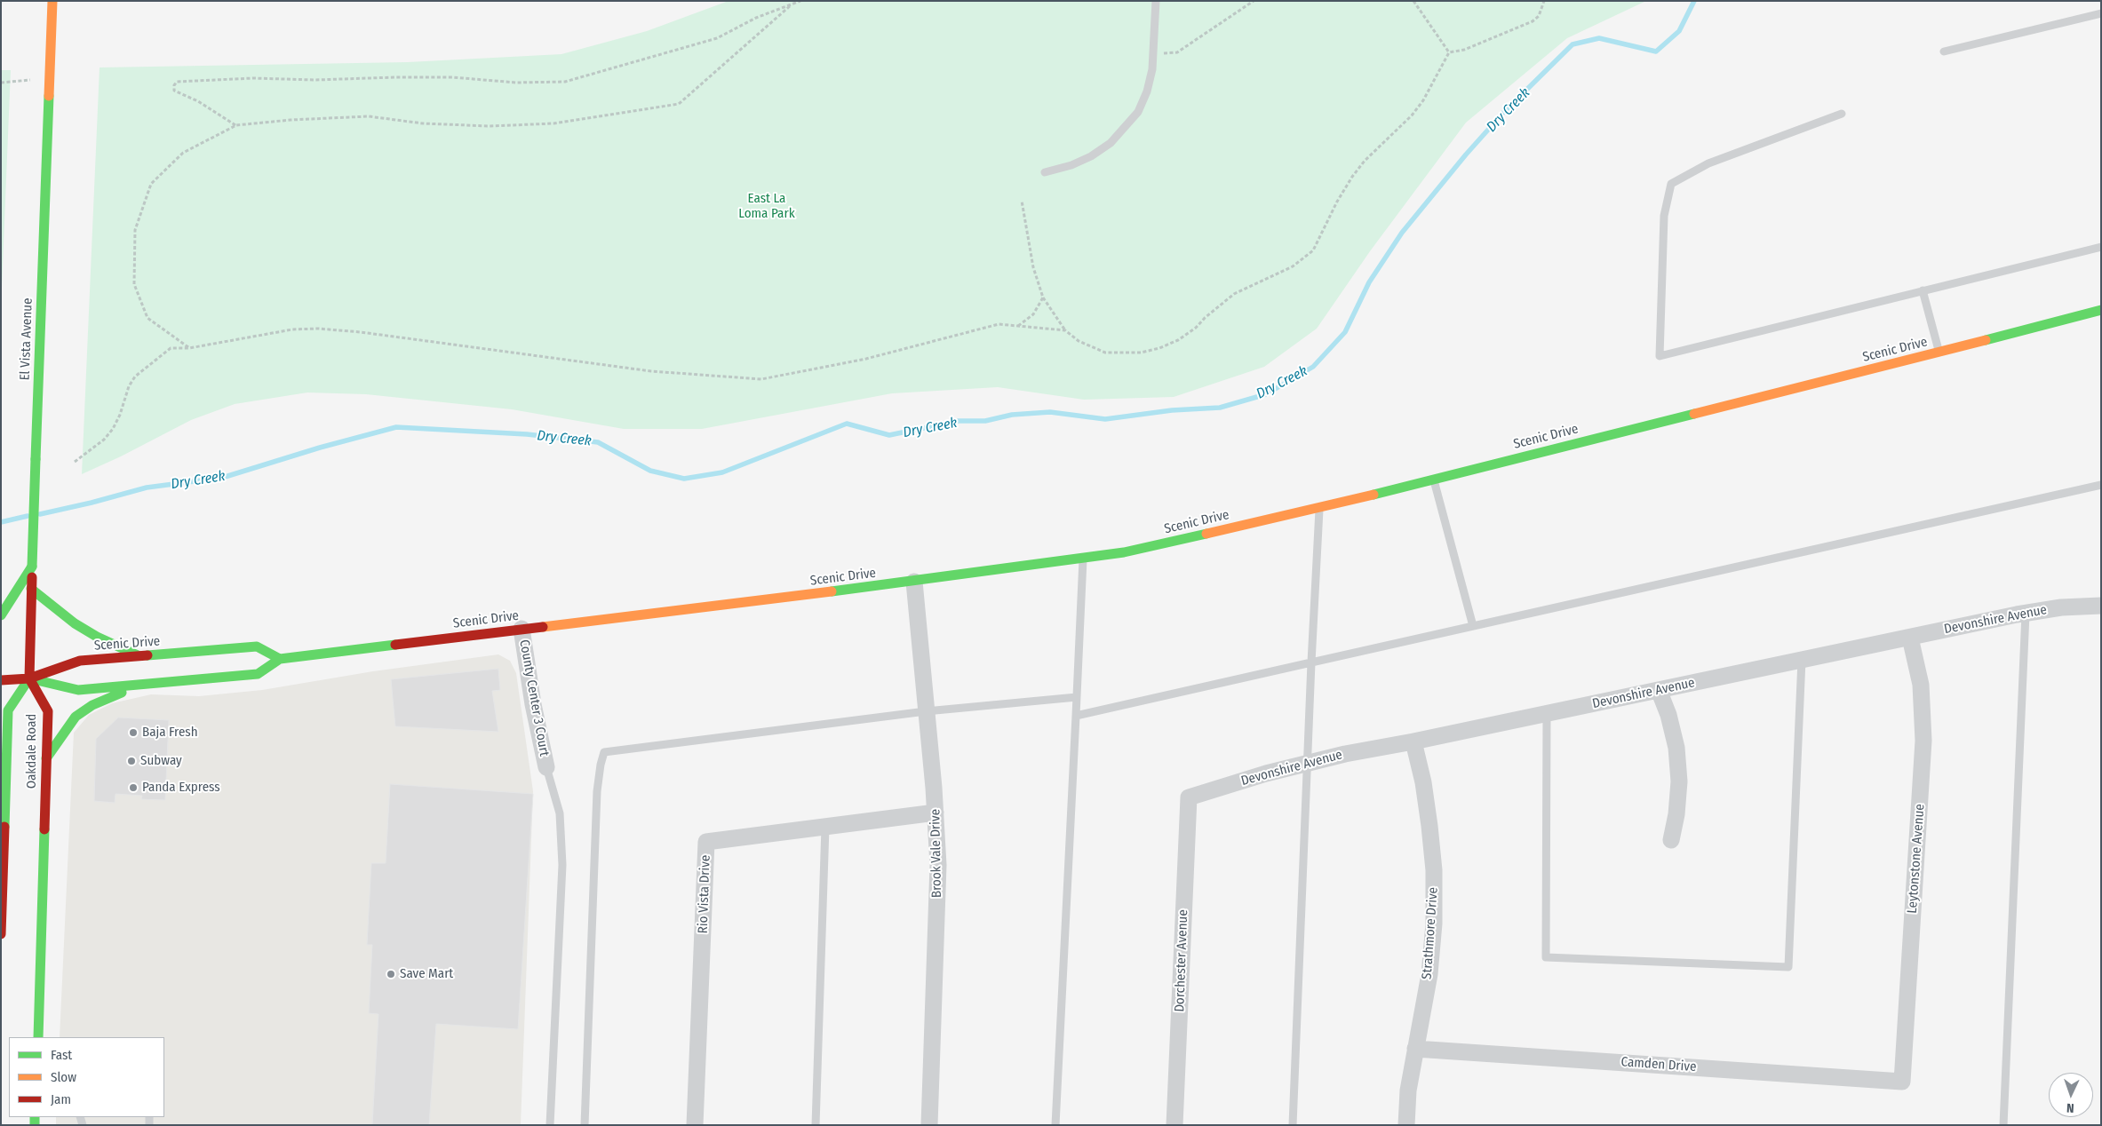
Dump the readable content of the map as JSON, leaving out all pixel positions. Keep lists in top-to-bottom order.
{
  "streets": {
    "main road": ["El Vista Avenue", "Scenic Drive", "Oakdale Road"],
    "street": [
      "Devonshire Avenue",
      "County Center 3 Court",
      "Brook Vale Drive",
      "Leytonstone Avenue",
      "Rio Vista Drive",
      "Strathmore Drive",
      "Dorchester Avenue",
      "Camden Drive"
    ]
  },
  "crossings": [
    ["El Vista Avenue", "Scenic Drive"],
    ["El Vista Avenue", "Oakdale Road"],
    ["Scenic Drive", "County Center 3 Court"],
    ["Scenic Drive", "Oakdale Road"],
    ["Scenic Drive", "Brook Vale Drive"],
    ["Devonshire Avenue", "Leytonstone Avenue"],
    ["Devonshire Avenue", "Strathmore Drive"],
    ["Devonshire Avenue", "Dorchester Avenue"],
    ["Brook Vale Drive", "Rio Vista Drive"],
    ["Leytonstone Avenue", "Camden Drive"],
    ["Strathmore Drive", "Camden Drive"]
  ],
  "water": ["Dry Creek"],
  "parks": ["East La Loma Park"],
  "places": [
    "Baja Fresh",
    "Subway",
    "Panda Express",
    "Save Mart"
  ],
  "legend": ["Fast", "Slow", "Jam"],
  "north": "bottom"
}
